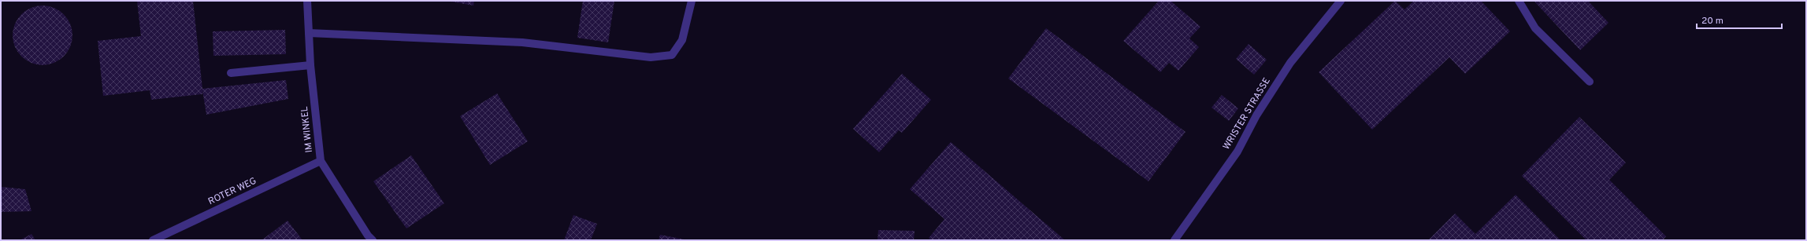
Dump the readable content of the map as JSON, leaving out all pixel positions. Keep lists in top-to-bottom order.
{
  "streets": {
    "street": ["WRISTER STRASSE", "IM WINKEL", "ROTER WEG"]
  },
  "crossings": [
    ["IM WINKEL", "ROTER WEG"]
  ],
  "scale_bar": "20 m"
}
